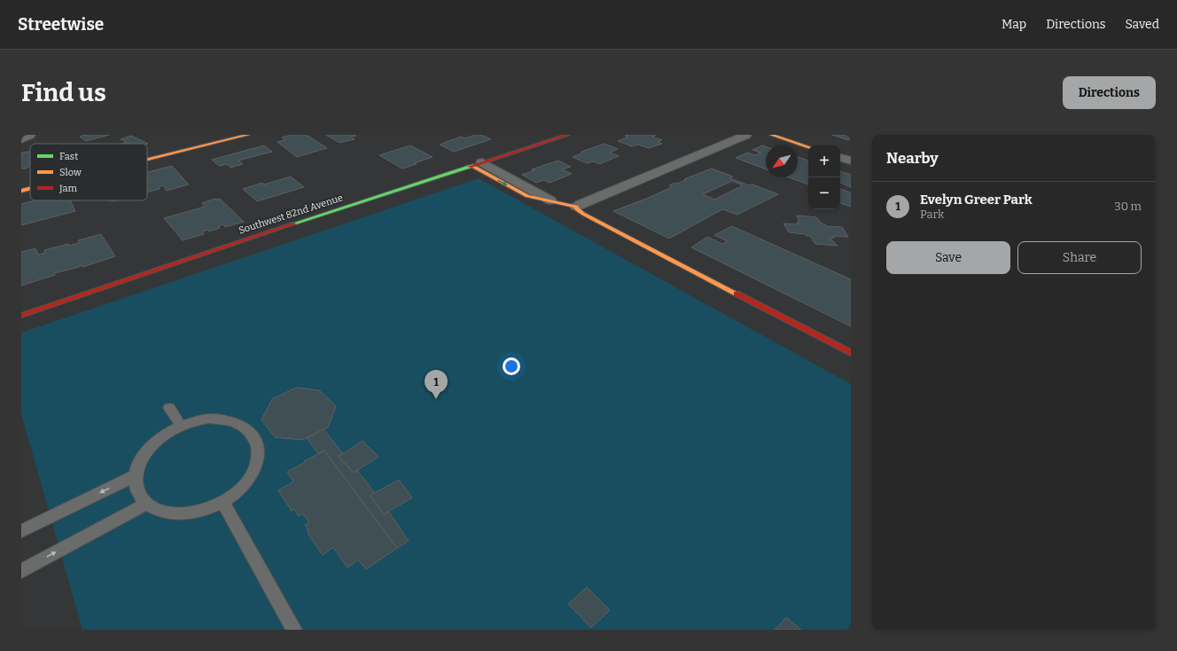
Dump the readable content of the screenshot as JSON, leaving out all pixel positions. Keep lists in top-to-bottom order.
{
  "streets": {
    "street": ["Southwest 82nd Avenue"]
  },
  "legend": ["Fast", "Slow", "Jam"],
  "north": "bottom left",
  "page": {
    "header": "Streetwise",
    "nav": ["Map", "Directions", "Saved"],
    "buttons": [
      "Directions",
      ["Save", "Share"]
    ],
    "title": "Find us",
    "heading": "Nearby",
    "map_buttons": ["+", "−"],
    "list": [
      {
        "mark": "1",
        "name": "Evelyn Greer Park",
        "note": "Park",
        "value": "30 m"
      }
    ],
    "pins": "1"
  }
}
